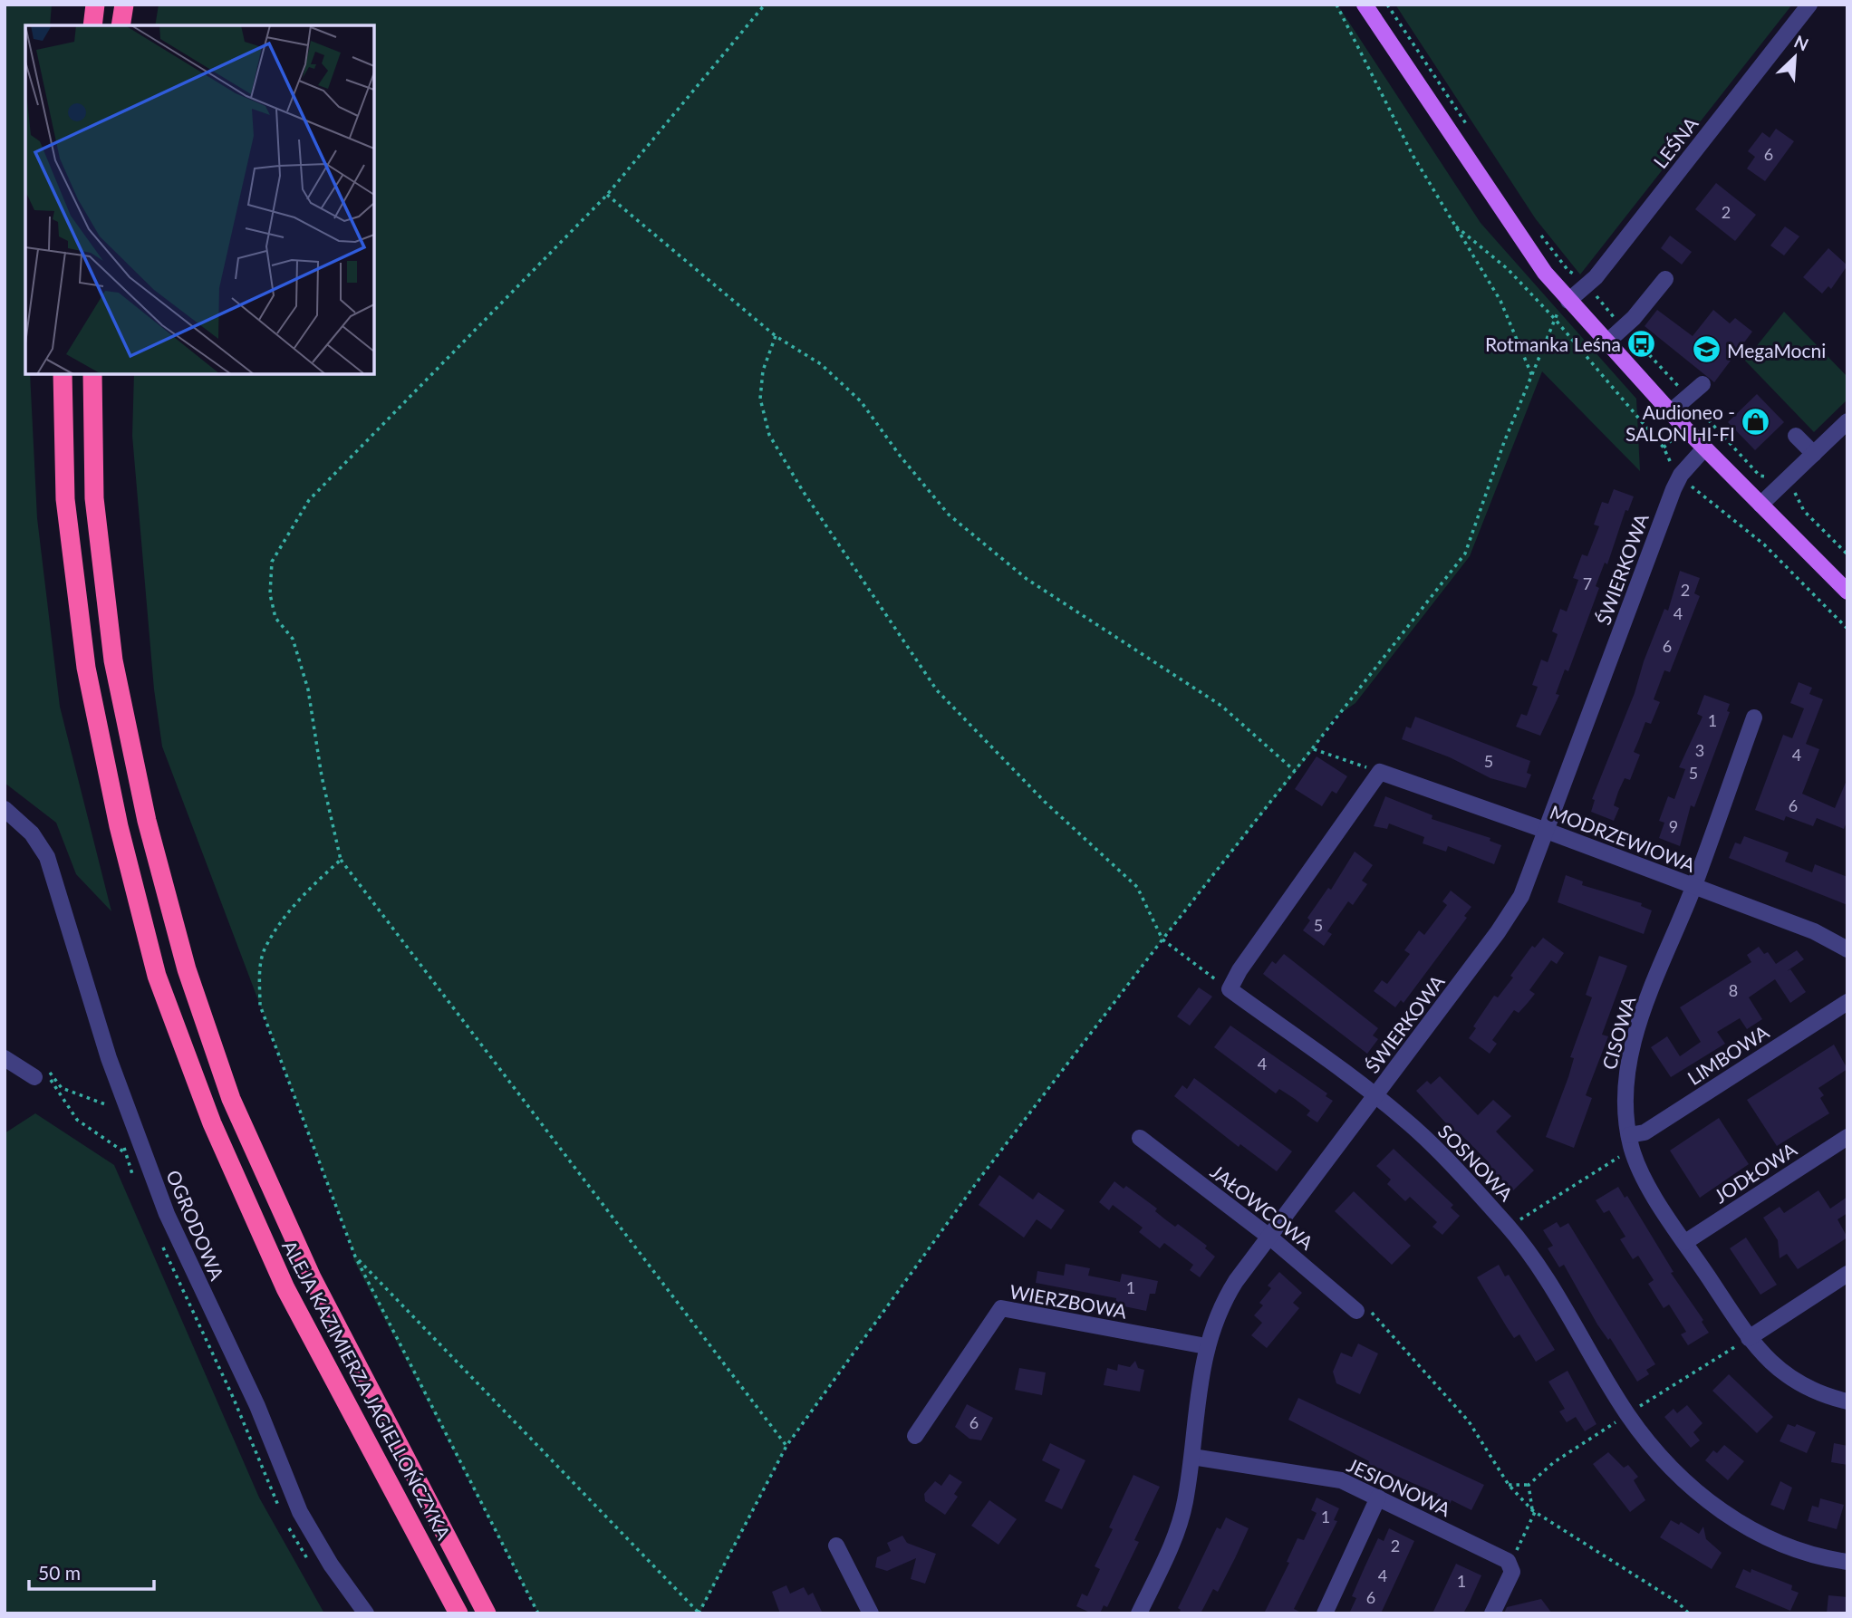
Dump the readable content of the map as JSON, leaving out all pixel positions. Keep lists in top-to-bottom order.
{
  "streets": {
    "highway": ["ALEJA KAZIMIERZA JAGIELLOŃCZYKA"],
    "street": [
      "LEŚNA",
      "ŚWIERKOWA",
      "MODRZEWIOWA",
      "CISOWA",
      "LIMBOWA",
      "SOSNOWA",
      "JODŁOWA",
      "JAŁOWCOWA",
      "OGRODOWA",
      "WIERZBOWA",
      "JESIONOWA"
    ]
  },
  "crossings": [
    ["ŚWIERKOWA", "MODRZEWIOWA"],
    ["ŚWIERKOWA", "SOSNOWA"],
    ["ŚWIERKOWA", "JAŁOWCOWA"],
    ["ŚWIERKOWA", "WIERZBOWA"],
    ["ŚWIERKOWA", "JESIONOWA"],
    ["MODRZEWIOWA", "CISOWA"],
    ["MODRZEWIOWA", "SOSNOWA"],
    ["CISOWA", "LIMBOWA"],
    ["CISOWA", "JODŁOWA"]
  ],
  "places": {
    "bus stop": ["Rotmanka Leśna"],
    "school or university": ["MegaMocni"],
    "shop": ["Audioneo - SALON HI-FI"]
  },
  "house_numbers": [
    "6",
    "2",
    "7",
    "2",
    "4",
    "6",
    "1",
    "3",
    "4",
    "5",
    "5",
    "6",
    "9",
    "5",
    "8",
    "4",
    "1",
    "6",
    "1",
    "2",
    "4",
    "1",
    "6"
  ],
  "scale_bar": "50 m",
  "north": "top right"
}
